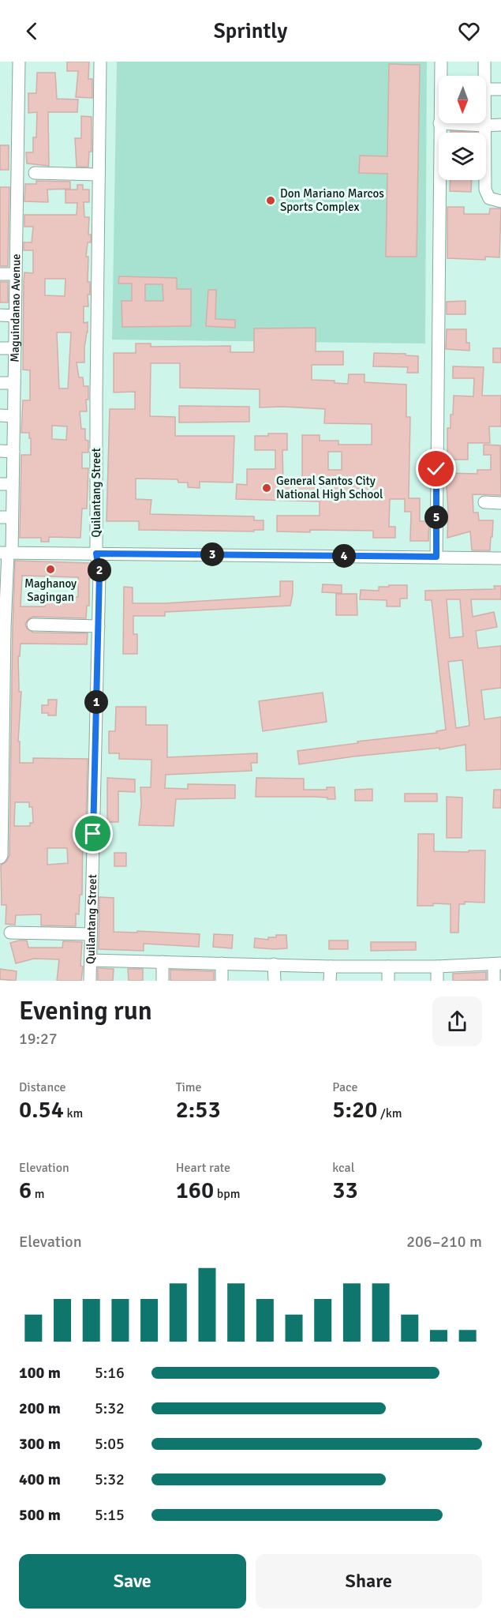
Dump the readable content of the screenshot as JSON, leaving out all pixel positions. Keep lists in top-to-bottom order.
{
  "streets": {
    "street": ["Maguindanao Avenue", "Quilantang Street"]
  },
  "places": ["Don Mariano Marcos Sports Complex", "General Santos City National High School", "Maghanoy Sagingan"],
  "north": "bottom",
  "page": {
    "header": "Sprintly",
    "pins": [
      "5",
      "3",
      "4",
      "2",
      "1"
    ],
    "heading": ["Evening run", "19:27"],
    "stats": [
      ["Distance", "0.54 km"],
      ["Time", "2:53"],
      ["Pace", "5:20 /km"],
      ["Elevation", "6 m"],
      ["Heart rate", "160 bpm"],
      ["kcal", "33"]
    ],
    "chart": ["Elevation", "206–210 m"],
    "list": [
      {
        "name": "100 m",
        "note": "5:16"
      },
      {
        "name": "200 m",
        "note": "5:32"
      },
      {
        "name": "300 m",
        "note": "5:05"
      },
      {
        "name": "400 m",
        "note": "5:32"
      },
      {
        "name": "500 m",
        "note": "5:15"
      }
    ],
    "buttons": ["Save", "Share"]
  }
}
